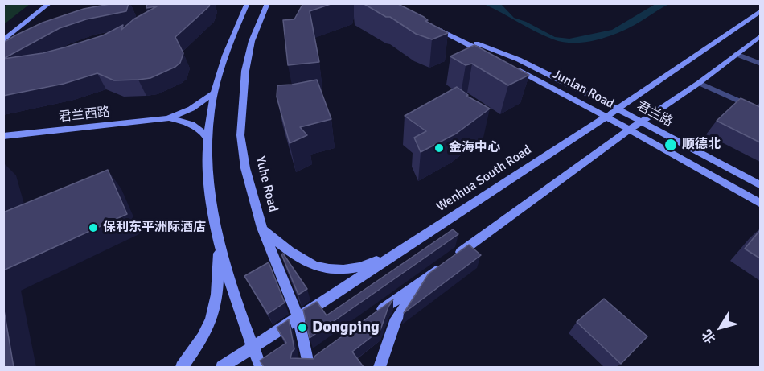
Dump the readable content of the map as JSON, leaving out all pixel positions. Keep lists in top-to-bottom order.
{
  "streets": {
    "main road": [
      "Junlan Road",
      "君兰路",
      "君兰西路",
      "Wenhua South Road",
      "Yuhe Road"
    ]
  },
  "crossings": [
    ["Junlan Road", "Wenhua South Road"],
    ["君兰路", "Wenhua South Road"],
    ["Wenhua South Road", "Yuhe Road"]
  ],
  "places": [
    "顺德北",
    "金海中心",
    "保利东平洲际酒店",
    "Dongping"
  ],
  "north": "bottom left"
}
